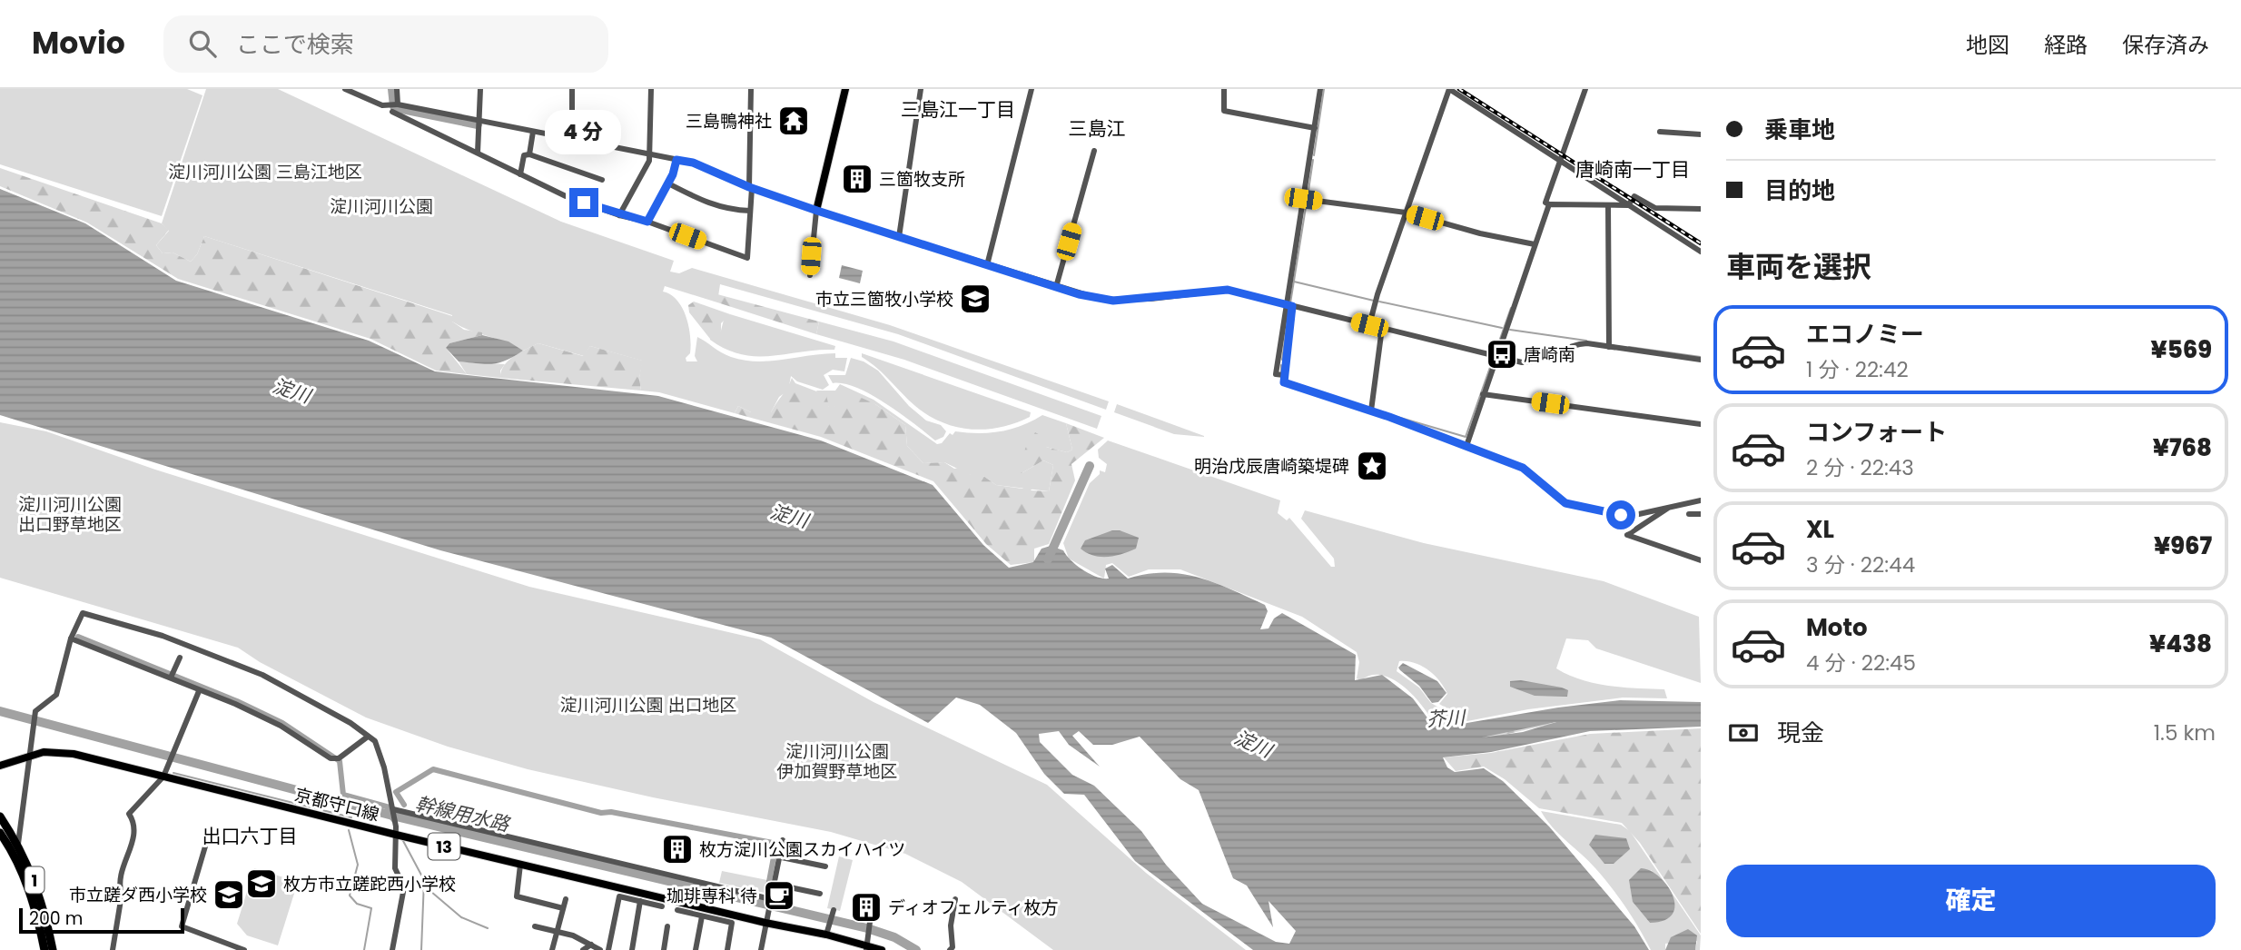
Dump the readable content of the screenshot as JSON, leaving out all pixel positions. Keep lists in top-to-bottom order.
{
  "streets": {
    "highway": ["1"],
    "main road": ["京都守口線", "13"]
  },
  "districts": [
    "三島江一丁目",
    "三島江",
    "唐崎南一丁目",
    "出口六丁目"
  ],
  "water": ["淀川", "芥川", "幹線用水路"],
  "parks": [
    "淀川河川公園 三島江地区",
    "淀川河川公園",
    "淀川河川公園 出口野草地区",
    "淀川河川公園 出口地区",
    "淀川河川公園 伊加賀野草地区"
  ],
  "places": {
    "temple": ["三島鴨神社"],
    "building": ["三箇牧支所", "枚方淀川公園スカイハイツ", "ディオフェルティ枚方"],
    "school or university": ["市立三箇牧小学校", "枚方市立蹉跎西小学校", "市立蹉ダ西小学校"],
    "bus stop": ["唐崎南"],
    "place": ["明治戊辰唐崎築堤碑"],
    "cafe": ["珈琲専科 待"]
  },
  "scale_bar": "200 m",
  "page": {
    "header": "Movio",
    "search": "ここで検索",
    "nav": ["地図", "経路", "保存済み"],
    "banner": ["乗車地", "目的地"],
    "bubble": "4 分",
    "heading": "車両を選択",
    "list": [
      {
        "name": "エコノミー",
        "note": "1 分 · 22:42",
        "value": "¥569"
      },
      {
        "name": "コンフォート",
        "note": "2 分 · 22:43",
        "value": "¥768"
      },
      {
        "name": "XL",
        "note": "3 分 · 22:44",
        "value": "¥967"
      },
      {
        "name": "Moto",
        "note": "4 分 · 22:45",
        "value": "¥438"
      }
    ],
    "pay": ["現金", "1.5 km"],
    "buttons": "確定",
    "scale": "200 m"
  }
}
